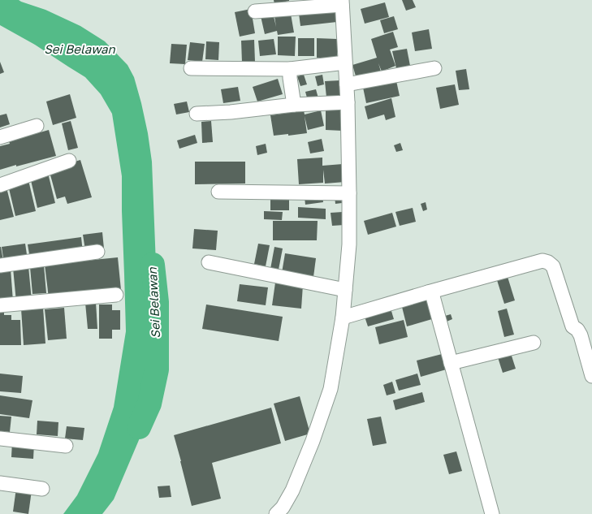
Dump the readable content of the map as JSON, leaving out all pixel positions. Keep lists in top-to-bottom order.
{
  "water": ["Sei Belawan"]
}
